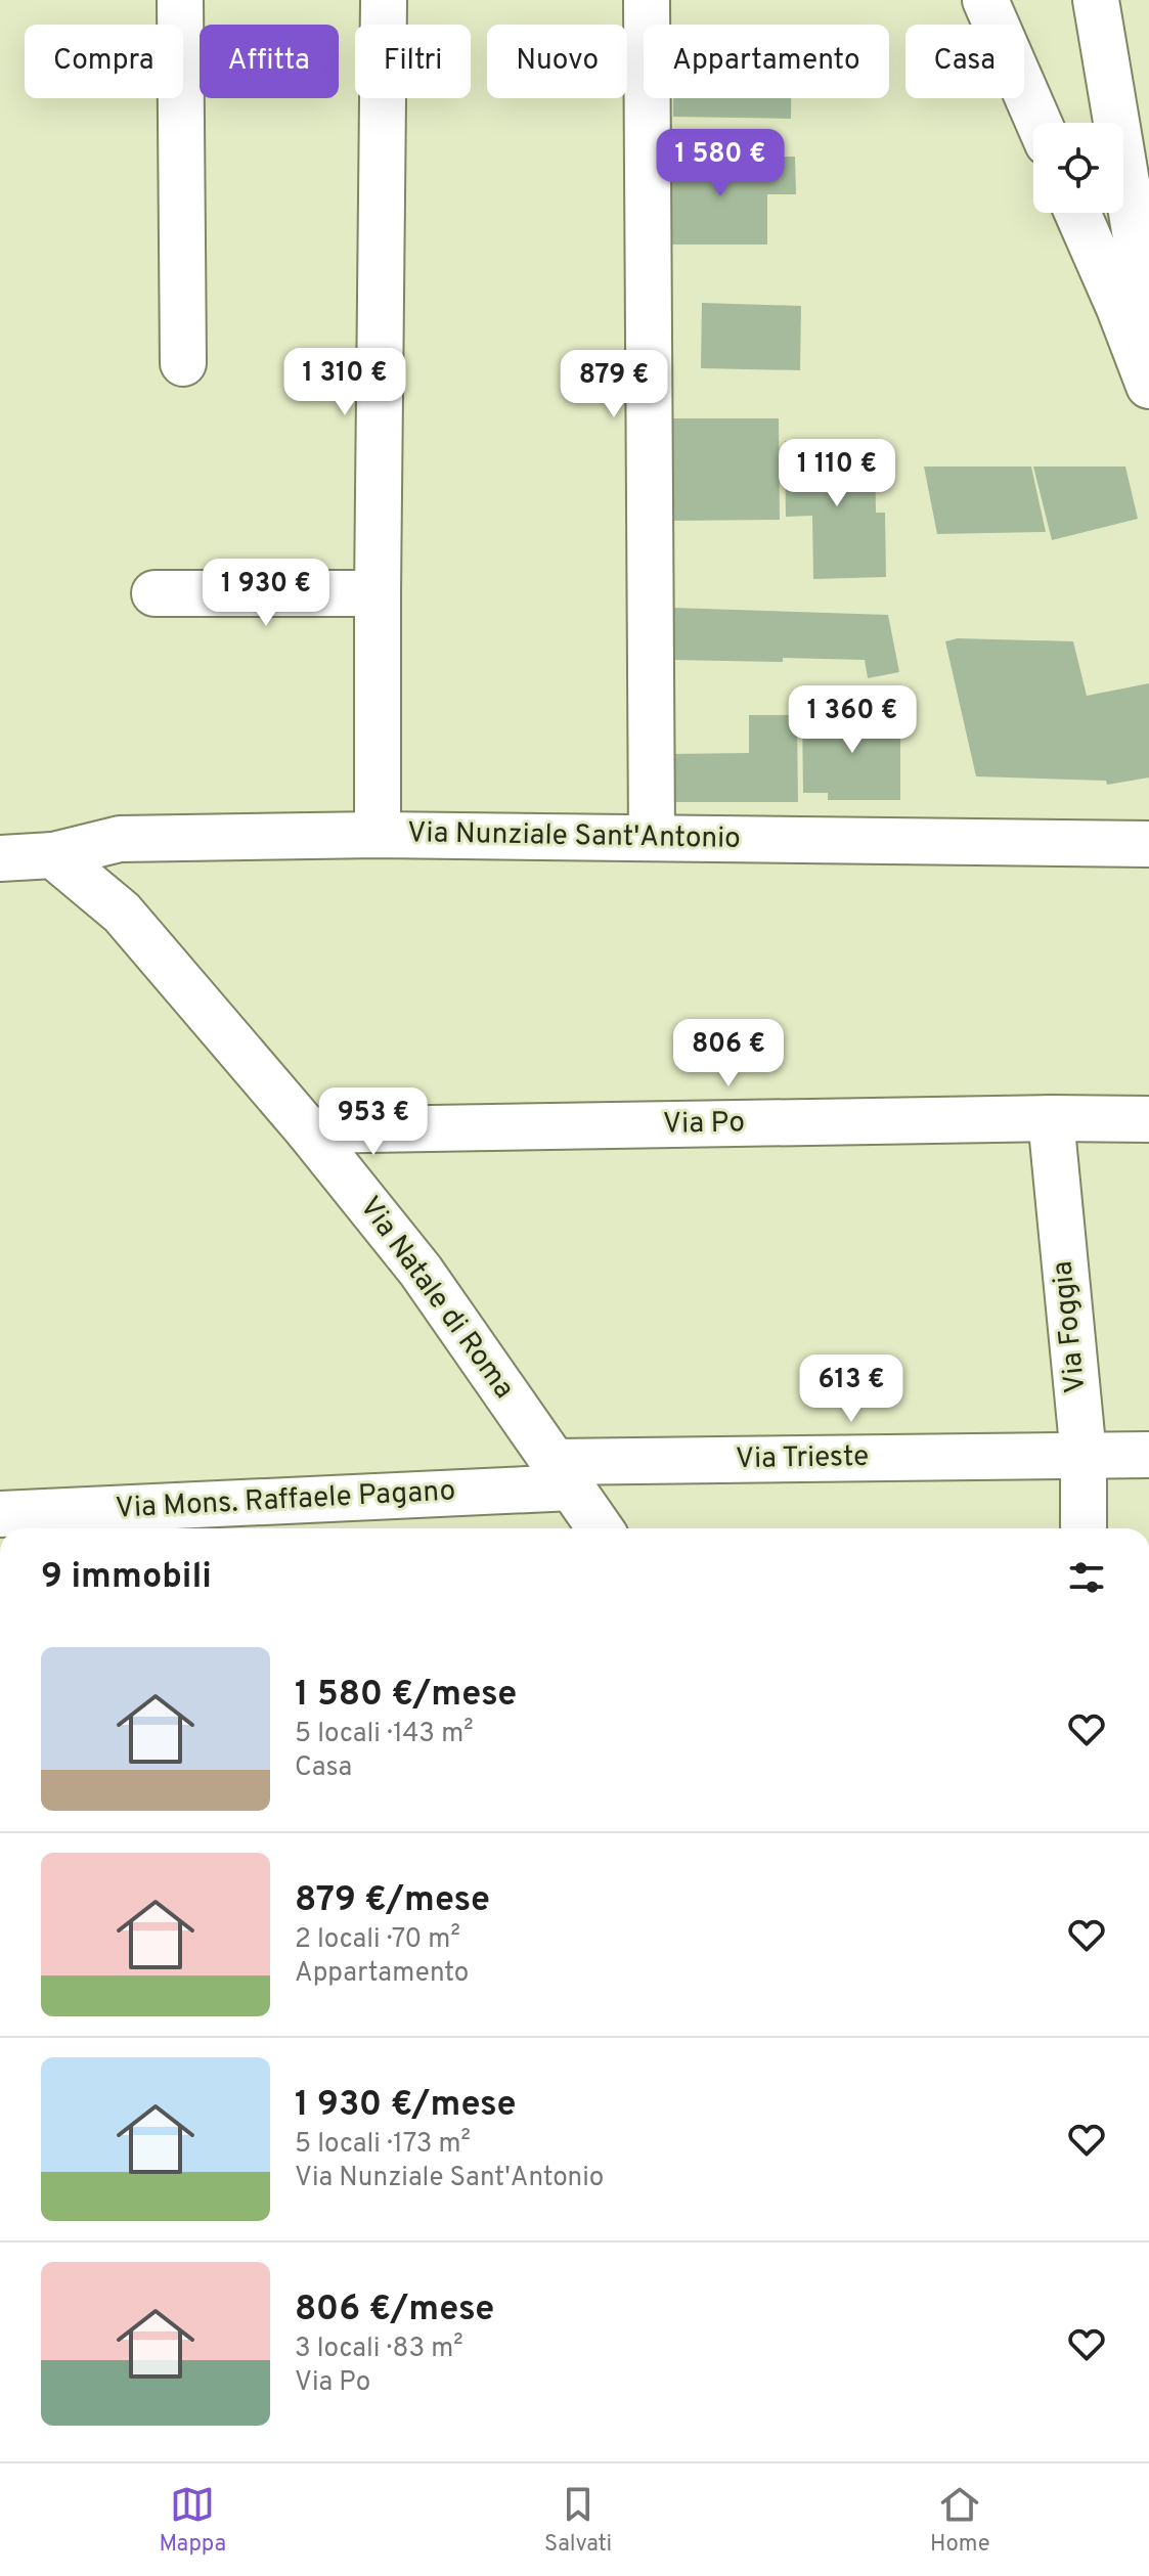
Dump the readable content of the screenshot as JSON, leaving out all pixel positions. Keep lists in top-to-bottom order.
{
  "streets": {
    "main road": [
      "Via Nunziale Sant'Antonio",
      "Via Po",
      "Via Natale di Roma",
      "Via Foggia",
      "Via Trieste",
      "Via Mons. Raffaele Pagano"
    ]
  },
  "crossings": [
    ["Via Nunziale Sant'Antonio", "Via Natale di Roma"],
    ["Via Po", "Via Natale di Roma"],
    ["Via Po", "Via Foggia"],
    ["Via Natale di Roma", "Via Trieste"],
    ["Via Natale di Roma", "Via Mons. Raffaele Pagano"],
    ["Via Foggia", "Via Trieste"],
    ["Via Trieste", "Via Mons. Raffaele Pagano"]
  ],
  "page": {
    "chip": [
      "Compra",
      "Affitta",
      "Filtri",
      "Nuovo",
      "Appartamento",
      "Casa"
    ],
    "price": [
      "1 580 €",
      "1 310 €",
      "879 €",
      "1 110 €",
      "1 930 €",
      "1 360 €",
      "806 €",
      "953 €",
      "613 €"
    ],
    "heading": "9 immobili",
    "list": [
      {
        "name": "1 580 €/mese",
        "note": "5 locali · 143 m² · Casa"
      },
      {
        "name": "879 €/mese",
        "note": "2 locali · 70 m² · Appartamento"
      },
      {
        "name": "1 930 €/mese",
        "note": "5 locali · 173 m² · Via Nunziale Sant'Antonio"
      },
      {
        "name": "806 €/mese",
        "note": "3 locali · 83 m² · Via Po"
      }
    ],
    "tabs": ["Mappa", "Salvati", "Home"]
  }
}
